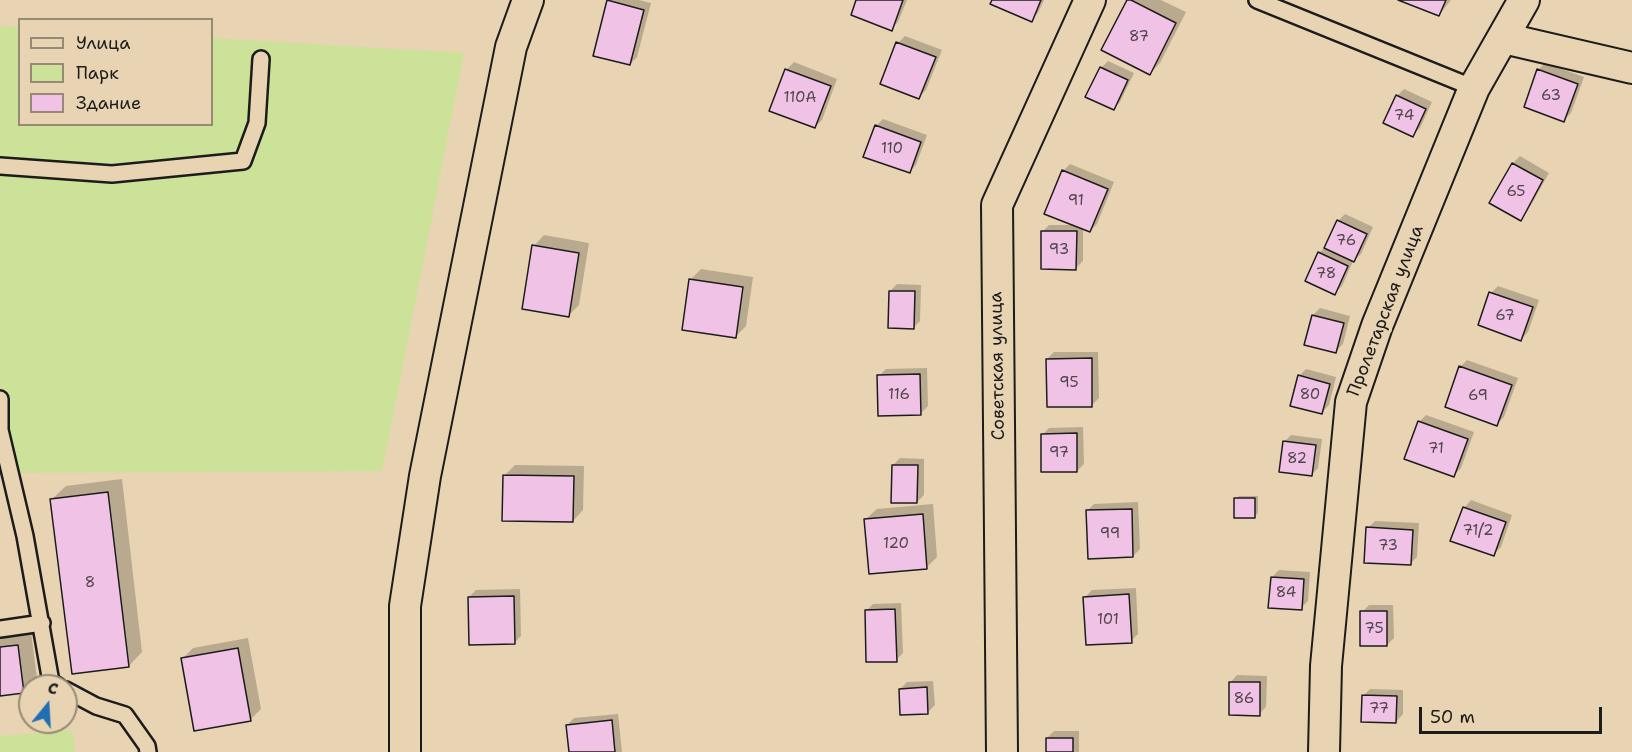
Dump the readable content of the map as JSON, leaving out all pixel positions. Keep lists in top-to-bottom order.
{
  "streets": {
    "street": ["Пролетарская улица", "Советская улица"]
  },
  "house_numbers": [
    "87",
    "63",
    "110А",
    "74",
    "110",
    "65",
    "91",
    "76",
    "93",
    "78",
    "67",
    "95",
    "116",
    "80",
    "69",
    "71",
    "97",
    "82",
    "71/2",
    "99",
    "120",
    "73",
    "8",
    "84",
    "101",
    "75",
    "86",
    "77"
  ],
  "legend": ["Улица", "Парк", "Здание"],
  "scale_bar": "50 m",
  "north": "top"
}
